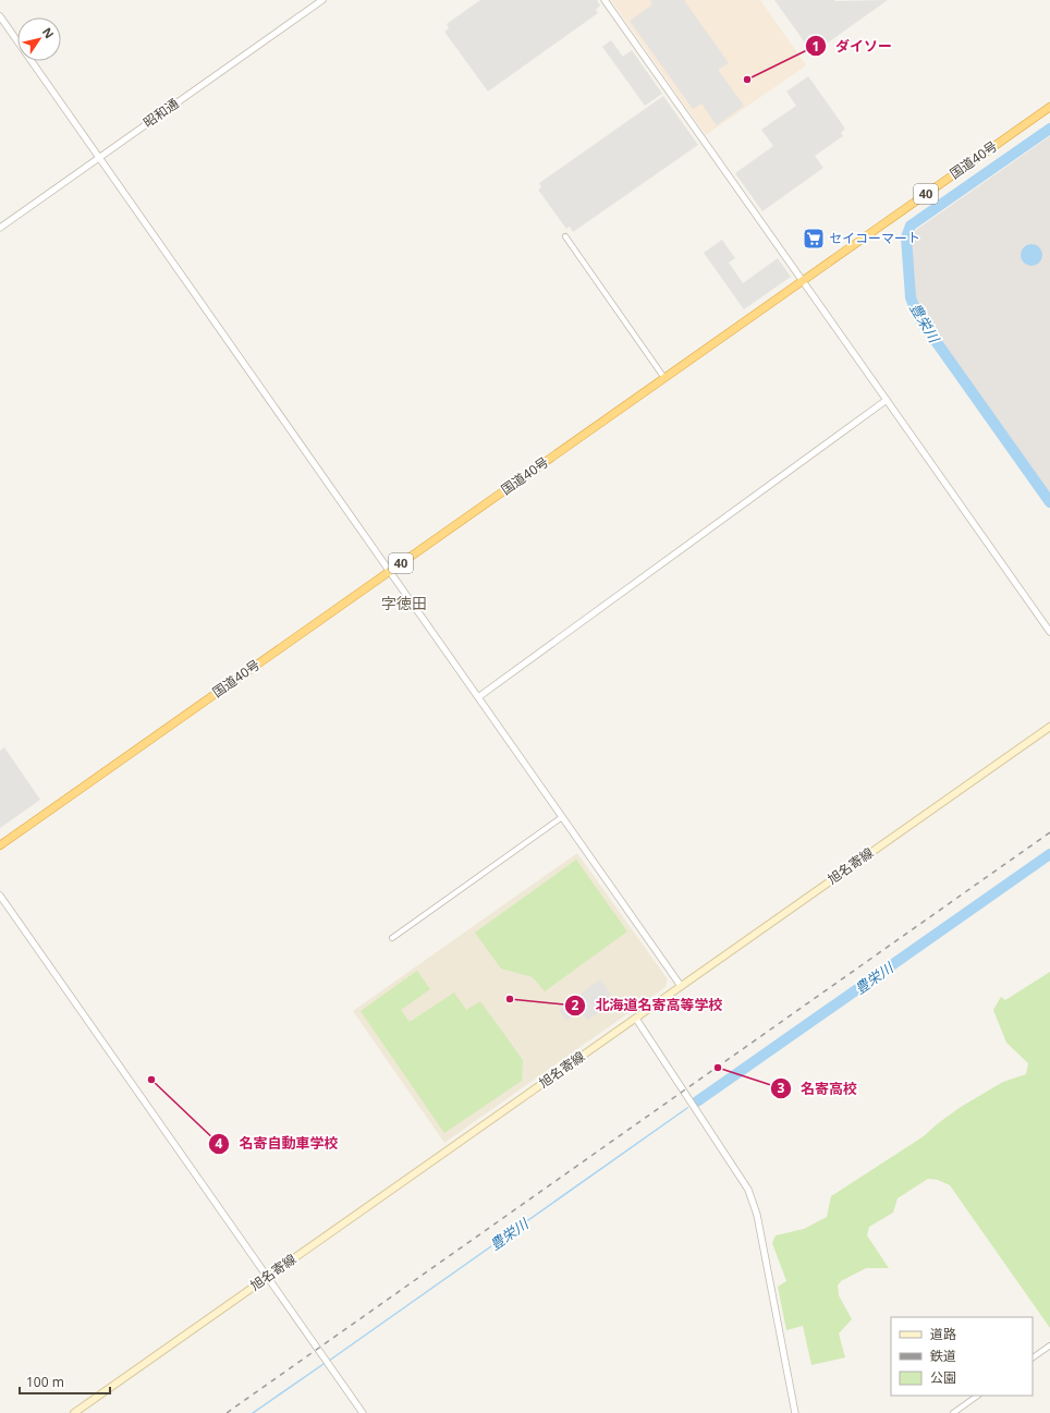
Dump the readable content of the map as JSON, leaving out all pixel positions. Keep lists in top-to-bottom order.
{
  "streets": {
    "highway": ["国道40号", "40"],
    "main road": ["旭名寄線"],
    "street": ["昭和通"]
  },
  "districts": ["字徳田"],
  "water": ["豊栄川"],
  "places": {
    "other": [
      "ダイソー",
      "北海道名寄高等学校",
      "名寄高校",
      "名寄自動車学校"
    ],
    "supermarket": ["セイコーマート"]
  },
  "legend": ["道路", "鉄道", "公園"],
  "scale_bar": "100 m",
  "north": "top right"
}
